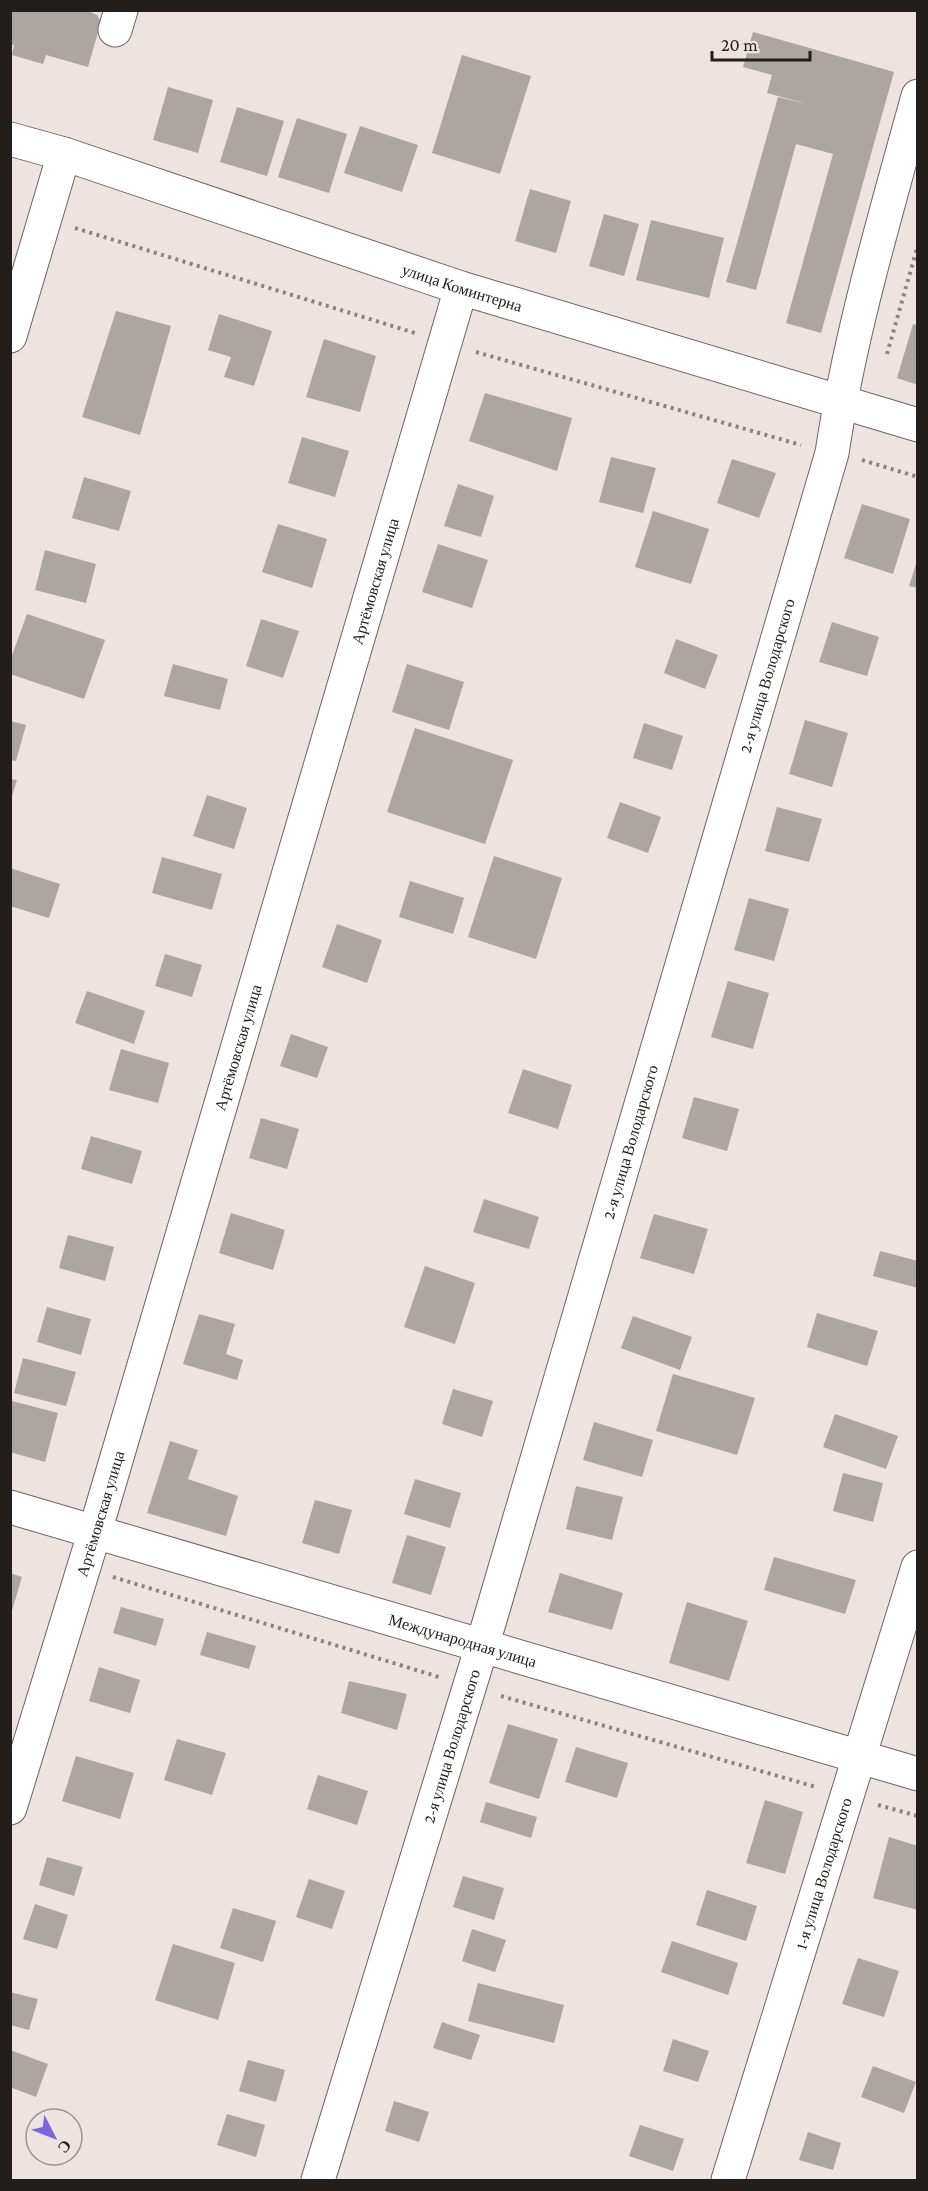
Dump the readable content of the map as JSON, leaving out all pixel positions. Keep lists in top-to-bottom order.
{
  "streets": {
    "street": [
      "улица Коминтерна",
      "Артёмовская улица",
      "2-я улица Володарского",
      "Международная улица",
      "1-я улица Володарского"
    ]
  },
  "crossings": [
    ["улица Коминтерна", "Артёмовская улица"],
    ["улица Коминтерна", "2-я улица Володарского"],
    ["Артёмовская улица", "Международная улица"],
    ["2-я улица Володарского", "Международная улица"],
    ["Международная улица", "1-я улица Володарского"]
  ],
  "scale_bar": "20 m",
  "north": "bottom right"
}
